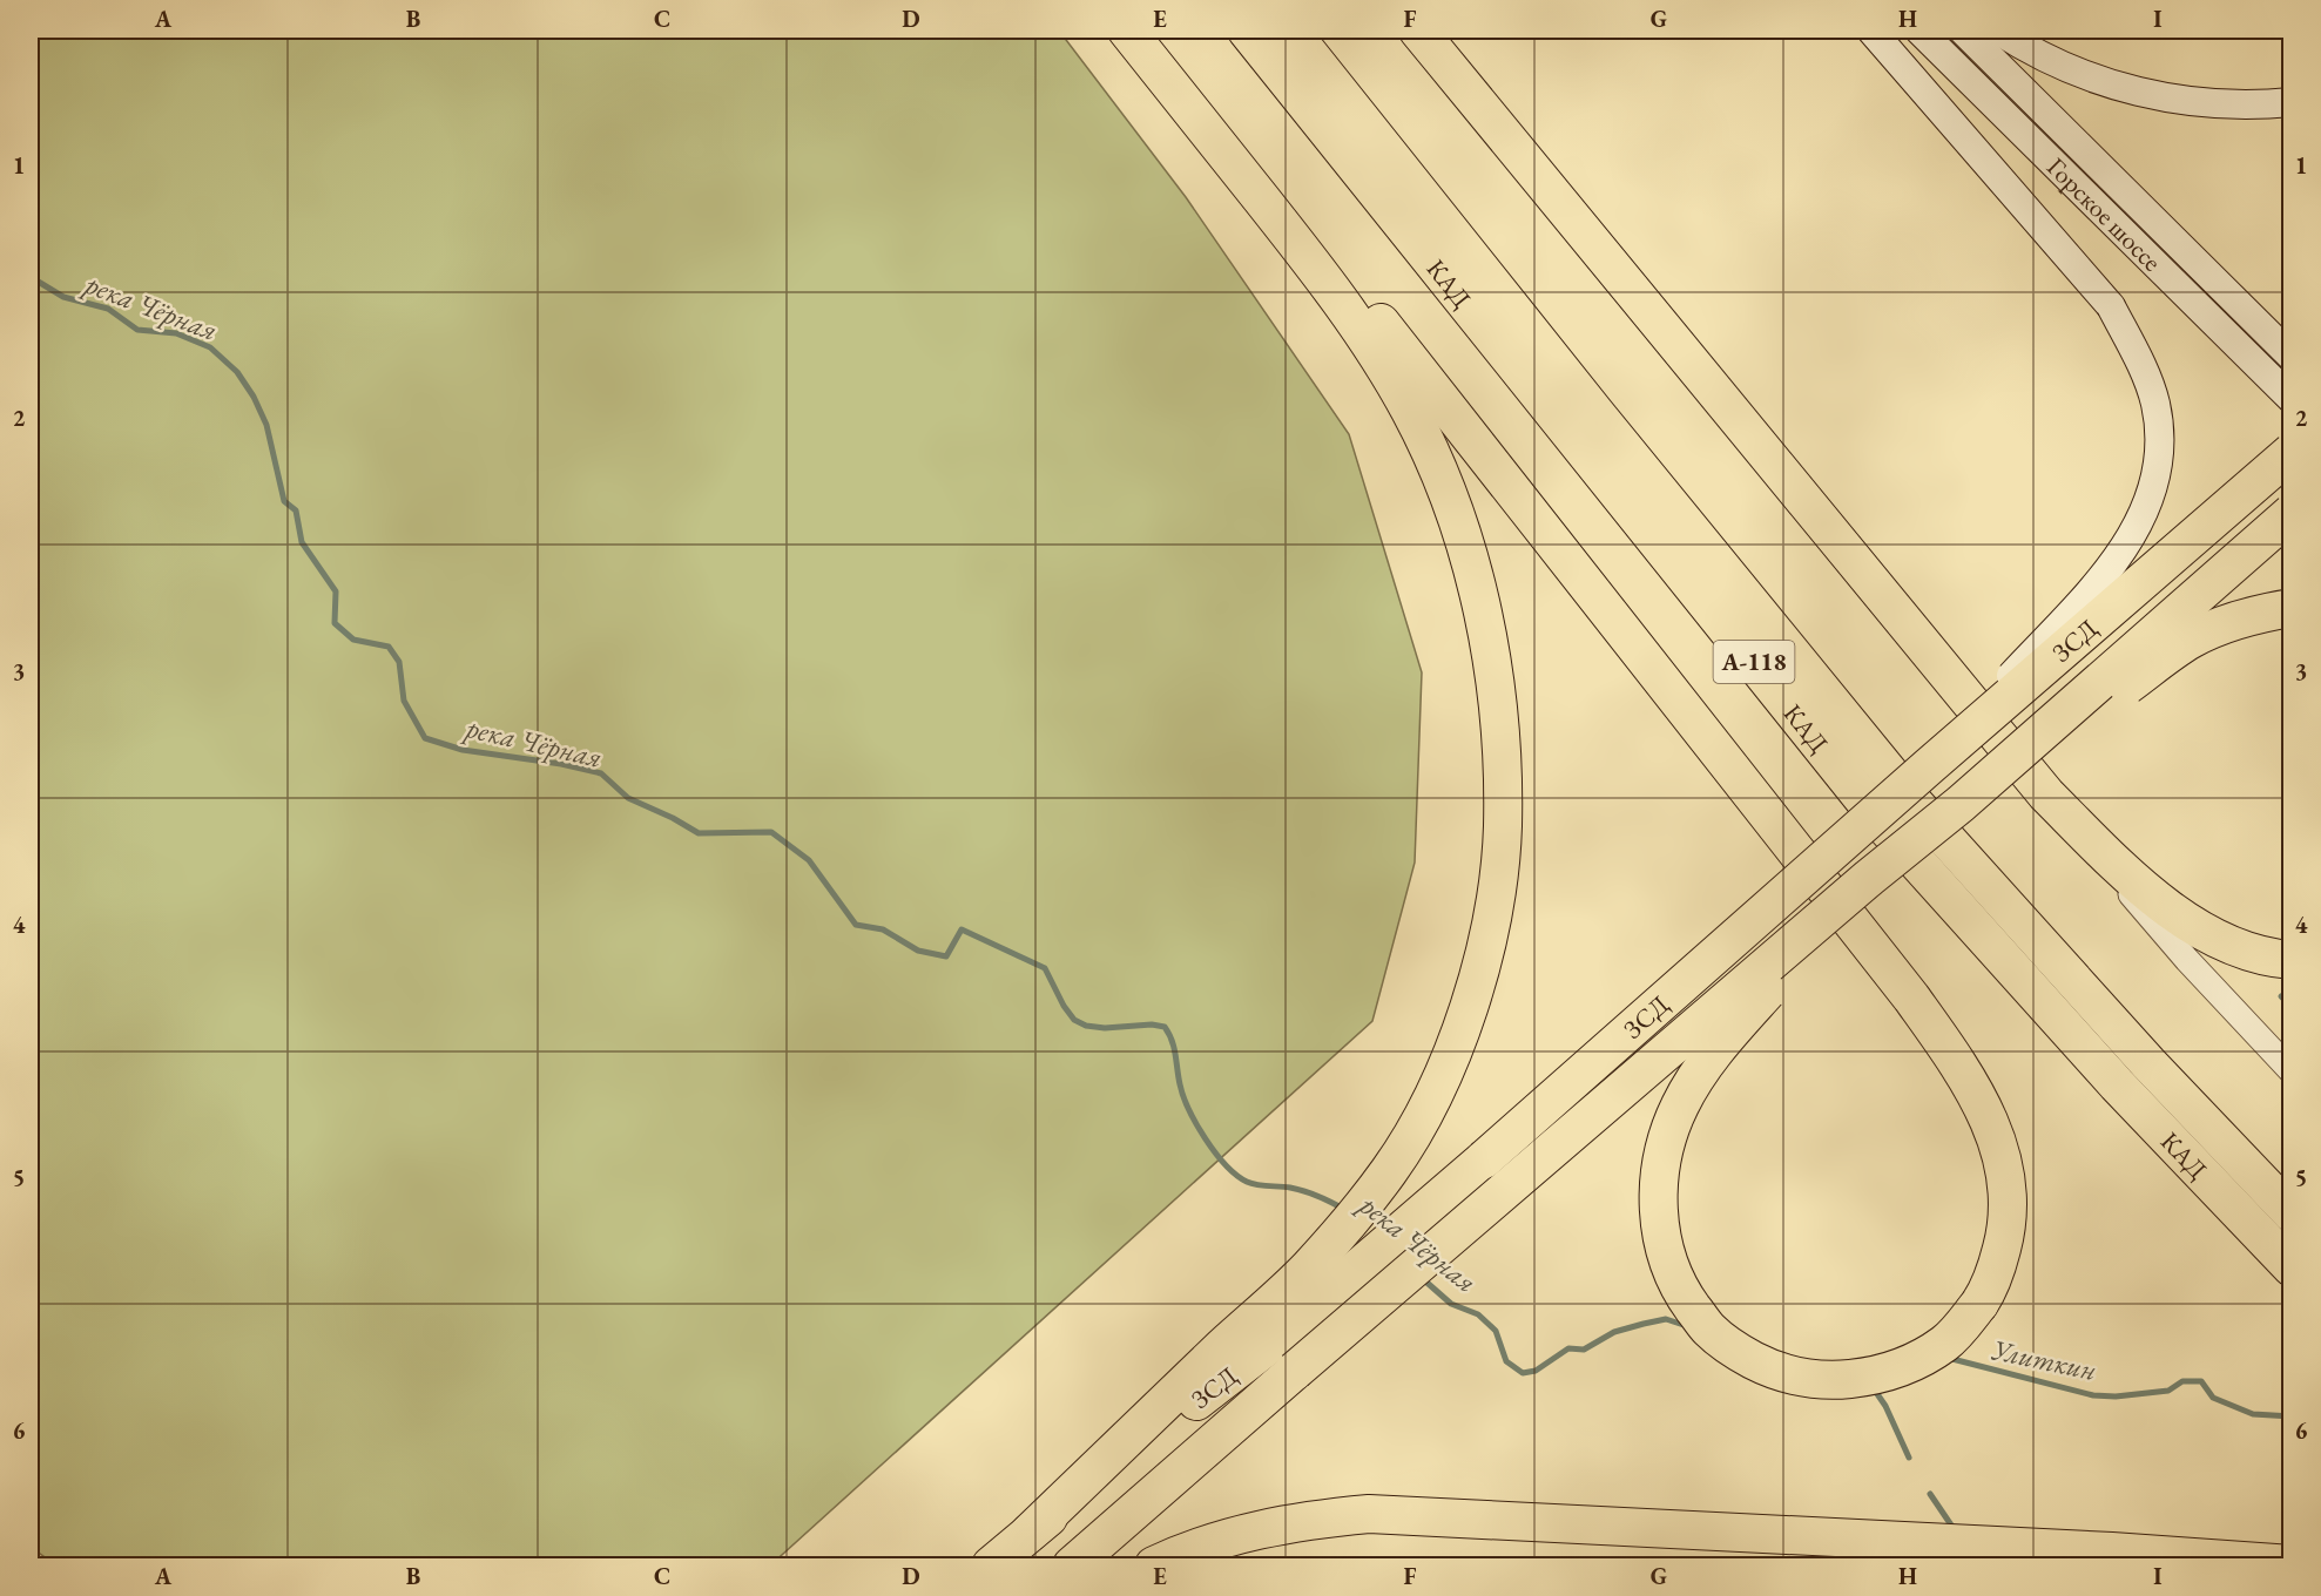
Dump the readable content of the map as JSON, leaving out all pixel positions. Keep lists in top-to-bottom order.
{
  "streets": {
    "highway": ["КАД", "ЗСД", "А-118"],
    "main road": ["Горское шоссе"]
  },
  "water": ["река Чёрная", "Улиткин"],
  "grid": {
    "columns": [
      "A",
      "B",
      "C",
      "D",
      "E",
      "F",
      "G",
      "H",
      "I"
    ],
    "rows": [
      "1",
      "2",
      "3",
      "4",
      "5",
      "6"
    ]
  }
}
